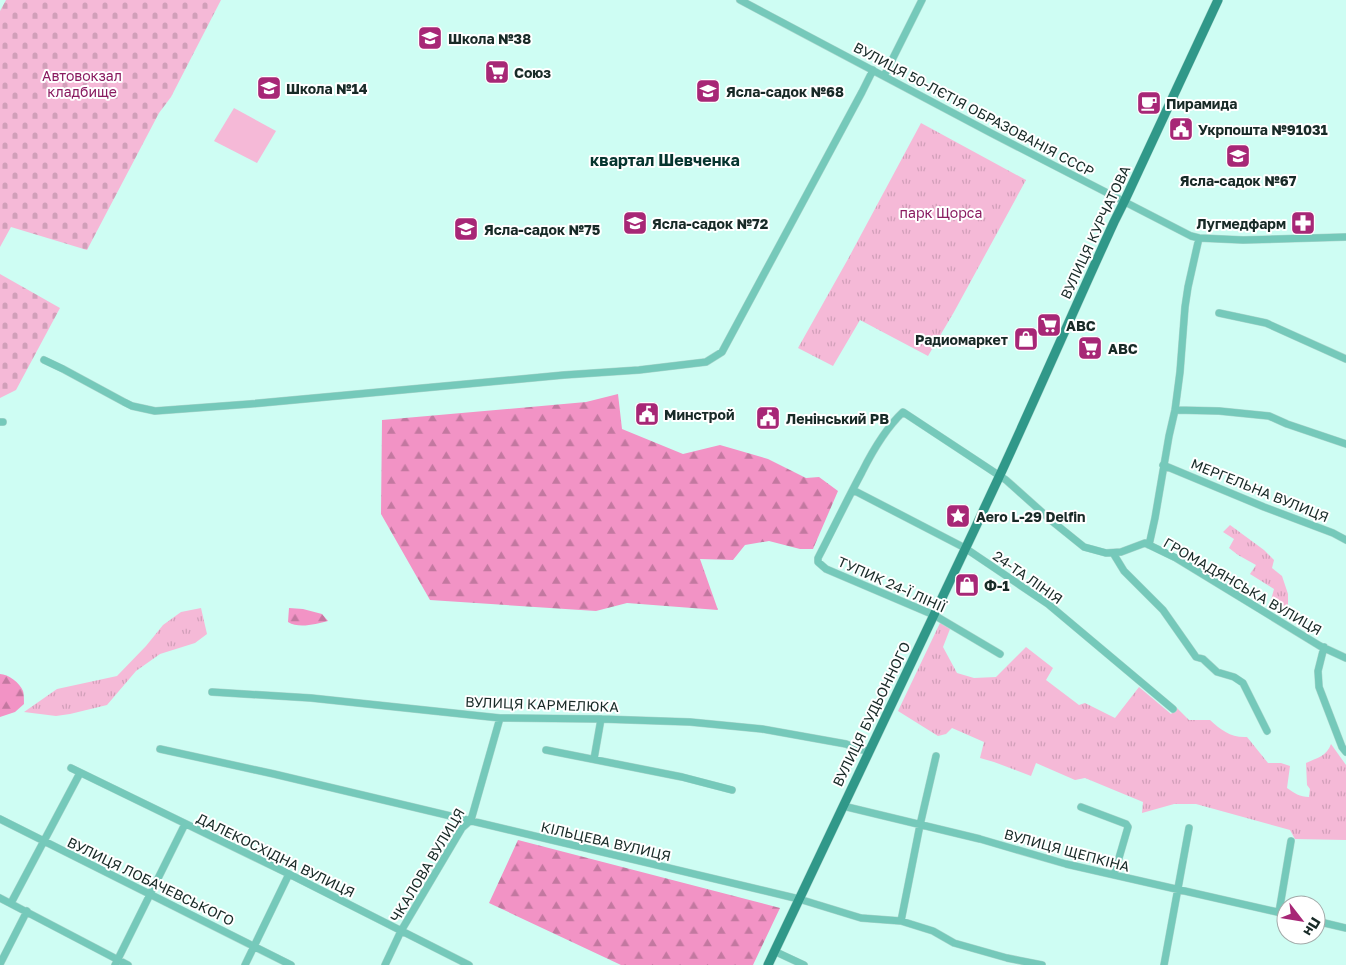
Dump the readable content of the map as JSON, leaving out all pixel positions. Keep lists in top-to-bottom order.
{
  "streets": {
    "main road": ["ВУЛИЦЯ КУРЧАТОВА", "ВУЛИЦЯ БУДЬОННОГО"],
    "street": [
      "ВУЛИЦЯ 50-ЛЄТІЯ ОБРАЗОВАНІЯ СССР",
      "МЕРГЕЛЬНА ВУЛИЦЯ",
      "24-ТА ЛІНІЯ",
      "ТУПИК 24-Ї ЛІНІЇ",
      "ГРОМАДЯНСЬКА ВУЛИЦЯ",
      "ВУЛИЦЯ КАРМЕЛЮКА",
      "КІЛЬЦЕВА ВУЛИЦЯ",
      "ВУЛИЦЯ ЩЕПКІНА",
      "ДАЛЕКОСХІДНА ВУЛИЦЯ",
      "ЧКАЛОВА ВУЛИЦЯ",
      "ВУЛИЦЯ ЛОБАЧЕВСЬКОГО"
    ]
  },
  "crossings": [
    ["ВУЛИЦЯ 50-ЛЄТІЯ ОБРАЗОВАНІЯ СССР", "ВУЛИЦЯ КУРЧАТОВА"],
    ["ВУЛИЦЯ КУРЧАТОВА", "ГРОМАДЯНСЬКА ВУЛИЦЯ"],
    ["ВУЛИЦЯ КУРЧАТОВА", "ВУЛИЦЯ БУДЬОННОГО"],
    ["24-ТА ЛІНІЯ", "ТУПИК 24-Ї ЛІНІЇ"],
    ["24-ТА ЛІНІЯ", "ГРОМАДЯНСЬКА ВУЛИЦЯ"],
    ["24-ТА ЛІНІЯ", "ВУЛИЦЯ БУДЬОННОГО"],
    ["ТУПИК 24-Ї ЛІНІЇ", "ГРОМАДЯНСЬКА ВУЛИЦЯ"],
    ["ТУПИК 24-Ї ЛІНІЇ", "ВУЛИЦЯ БУДЬОННОГО"],
    ["ГРОМАДЯНСЬКА ВУЛИЦЯ", "ВУЛИЦЯ БУДЬОННОГО"],
    ["ВУЛИЦЯ КАРМЕЛЮКА", "ВУЛИЦЯ БУДЬОННОГО"],
    ["ВУЛИЦЯ КАРМЕЛЮКА", "ЧКАЛОВА ВУЛИЦЯ"],
    ["ВУЛИЦЯ БУДЬОННОГО", "КІЛЬЦЕВА ВУЛИЦЯ"],
    ["ВУЛИЦЯ БУДЬОННОГО", "ВУЛИЦЯ ЩЕПКІНА"],
    ["КІЛЬЦЕВА ВУЛИЦЯ", "ЧКАЛОВА ВУЛИЦЯ"],
    ["ДАЛЕКОСХІДНА ВУЛИЦЯ", "ЧКАЛОВА ВУЛИЦЯ"]
  ],
  "districts": ["квартал Шевченка"],
  "parks": ["Автовокзал кладбище", "парк Щорса"],
  "places": {
    "school or university": [
      "Школа №38",
      "Школа №14",
      "Ясла-садок №68",
      "Ясла-садок №67",
      "Ясла-садок №72",
      "Ясла-садок №75"
    ],
    "supermarket": ["Союз", "АВС", "ABC"],
    "cafe": ["Пирамида"],
    "public building": ["Укрпошта №91031", "Минстрой", "Ленінський РВ"],
    "pharmacy": ["Лугмедфарм"],
    "shop": ["Радиомаркет", "Ф-1"],
    "place": ["Aero L-29 Delfin"]
  },
  "north": "bottom right"
}
